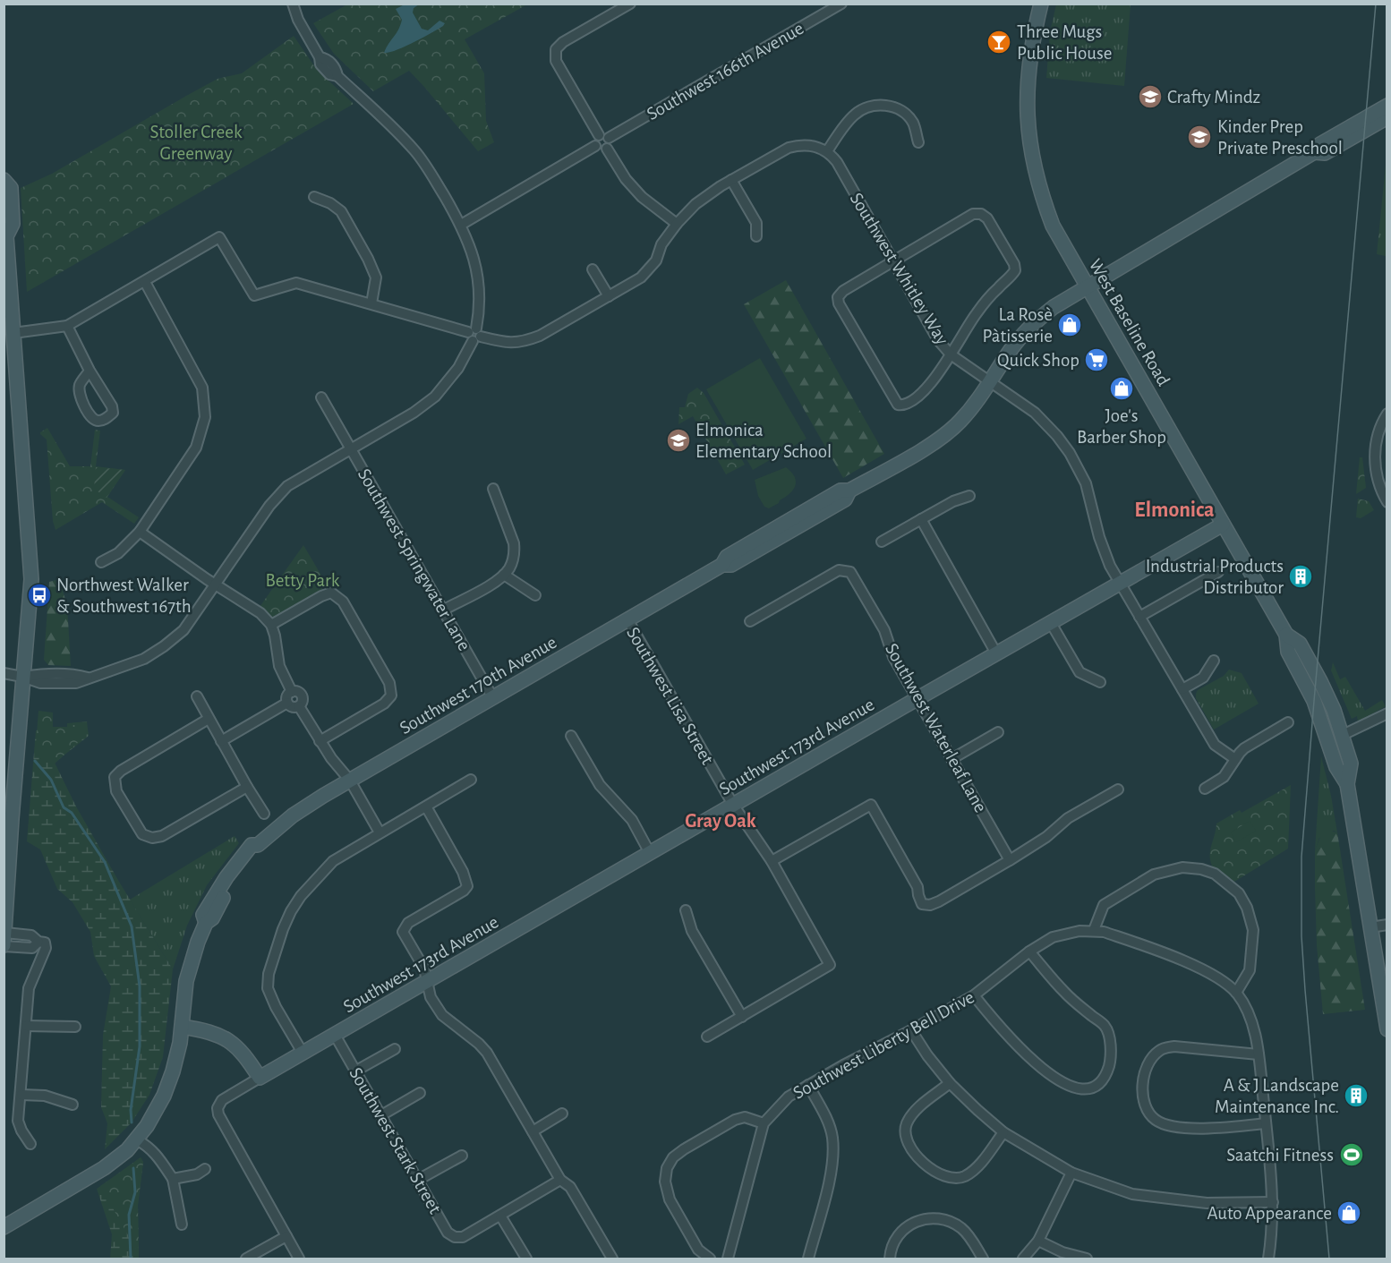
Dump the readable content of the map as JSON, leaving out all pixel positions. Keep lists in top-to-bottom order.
{
  "streets": {
    "main road": ["West Baseline Road", "Southwest 170th Avenue", "Southwest 173rd Avenue"],
    "street": [
      "Southwest 166th Avenue",
      "Southwest Whitley Way",
      "Southwest Springwater Lane",
      "Southwest Lisa Street",
      "Southwest Waterleaf Lane",
      "Southwest Liberty Bell Drive",
      "Southwest Stark Street"
    ]
  },
  "crossings": [
    ["Southwest Whitley Way", "Southwest 170th Avenue"],
    ["Southwest Whitley Way", "Southwest 173rd Avenue"],
    ["West Baseline Road", "Southwest 170th Avenue"],
    ["West Baseline Road", "Southwest 173rd Avenue"],
    ["Southwest Springwater Lane", "Southwest 170th Avenue"],
    ["Southwest 170th Avenue", "Southwest Lisa Street"],
    ["Southwest Lisa Street", "Southwest 173rd Avenue"],
    ["Southwest Waterleaf Lane", "Southwest 173rd Avenue"],
    ["Southwest 173rd Avenue", "Southwest Stark Street"]
  ],
  "districts": ["Elmonica", "Gray Oak"],
  "parks": ["Stoller Creek Greenway", "Betty Park"],
  "places": {
    "bar": ["Three Mugs Public House"],
    "school or university": ["Crafty Mindz", "Kinder Prep Private Preschool", "Elmonica Elementary School"],
    "shop": ["La Rosè Pàtisserie", "Joe's Barber Shop", "Auto Appearance"],
    "supermarket": ["Quick Shop"],
    "building": ["Industrial Products Distributor", "A & J Landscape Maintenance Inc."],
    "bus stop": ["Northwest Walker & Southwest 167th"],
    "sports": ["Saatchi Fitness"]
  }
}
